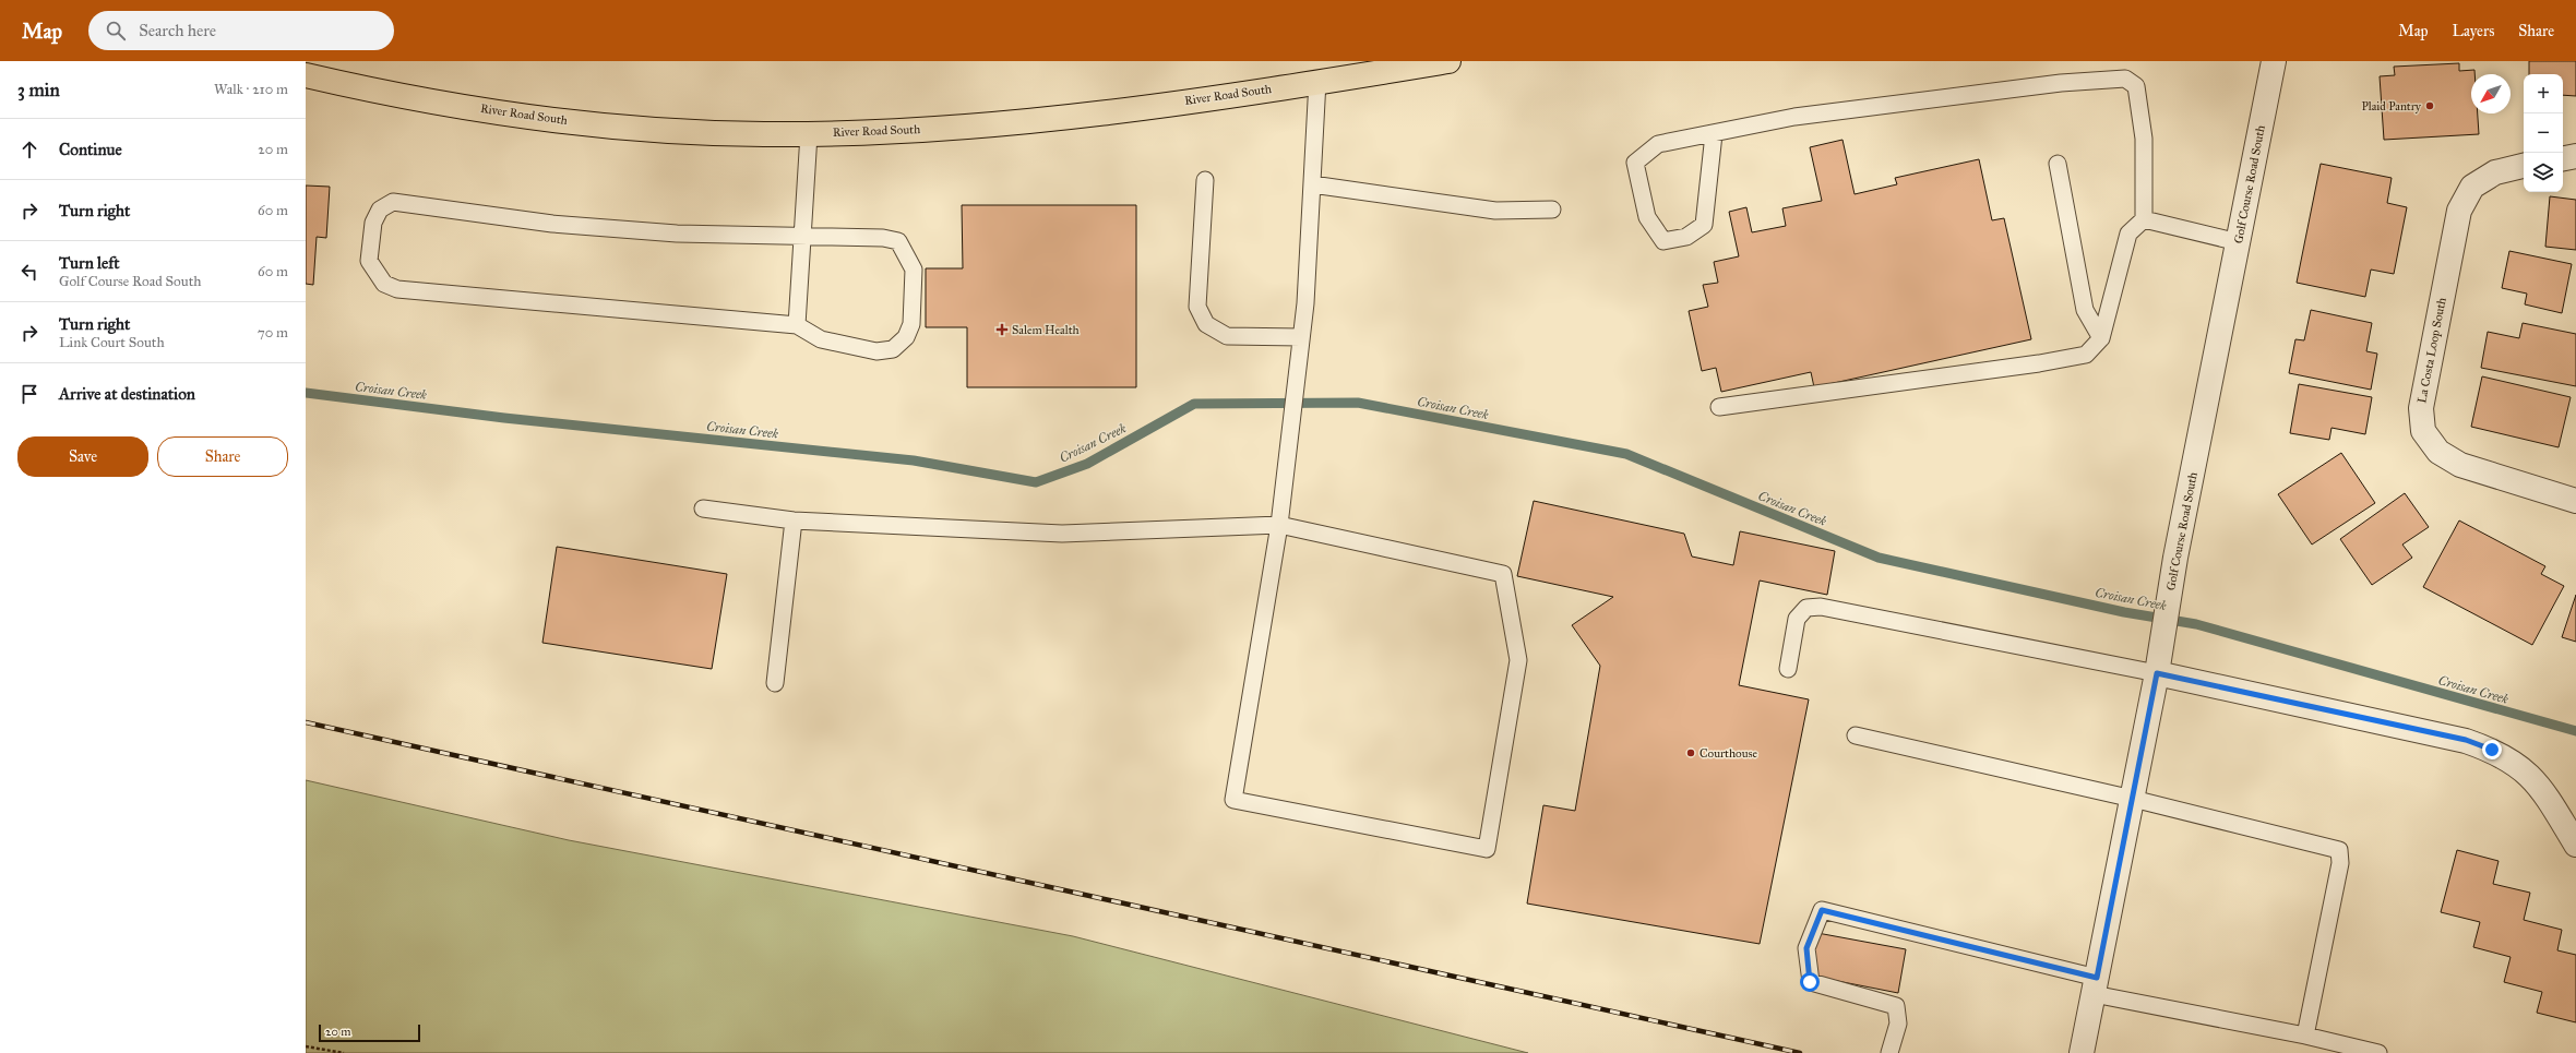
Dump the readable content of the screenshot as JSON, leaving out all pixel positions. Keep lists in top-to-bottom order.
{
  "streets": {
    "main road": ["River Road South"],
    "street": ["Golf Course Road South", "La Costa Loop South"]
  },
  "water": ["Croisan Creek"],
  "places": {
    "other": ["Plaid Pantry", "Courthouse"],
    "health": ["Salem Health"]
  },
  "scale_bar": "20 m",
  "north": "bottom left",
  "page": {
    "header": "Map",
    "search": "Search here",
    "nav": ["Map", "Layers", "Share"],
    "heading": ["3 min", "Walk · 210 m"],
    "map_buttons": ["+", "−"],
    "list": [
      ["Continue", "20 m"],
      ["Turn right", "60 m"],
      ["Turn left", "Golf Course Road South", "60 m"],
      ["Turn right", "Link Court South", "70 m"],
      "Arrive at destination"
    ],
    "buttons": ["Save", "Share"],
    "scale": "20 m"
  }
}
